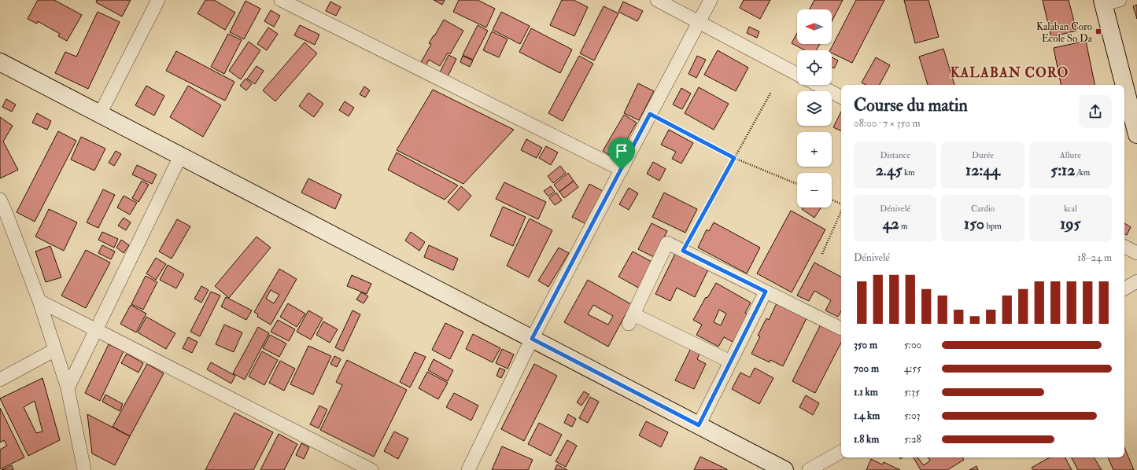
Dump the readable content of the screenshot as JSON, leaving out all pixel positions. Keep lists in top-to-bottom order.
{
  "districts": ["KALABAN CORO"],
  "places": {
    "transit": ["Kalaban Coro Ecole So Da"]
  },
  "north": "left",
  "page": {
    "map_buttons": ["+", "−"],
    "heading": ["Course du matin", "08:00 · 7 × 350 m"],
    "stats": [
      ["Distance", "2.45 km"],
      ["Durée", "12:44"],
      ["Allure", "5:12 /km"],
      ["Dénivelé", "42 m"],
      ["Cardio", "150 bpm"],
      ["kcal", "195"]
    ],
    "chart": ["Dénivelé", "18–24 m"],
    "list": [
      {
        "name": "350 m",
        "note": "5:00"
      },
      {
        "name": "700 m",
        "note": "4:55"
      },
      {
        "name": "1.1 km",
        "note": "5:35"
      },
      {
        "name": "1.4 km",
        "note": "5:03"
      },
      {
        "name": "1.8 km",
        "note": "5:28"
      }
    ]
  }
}
